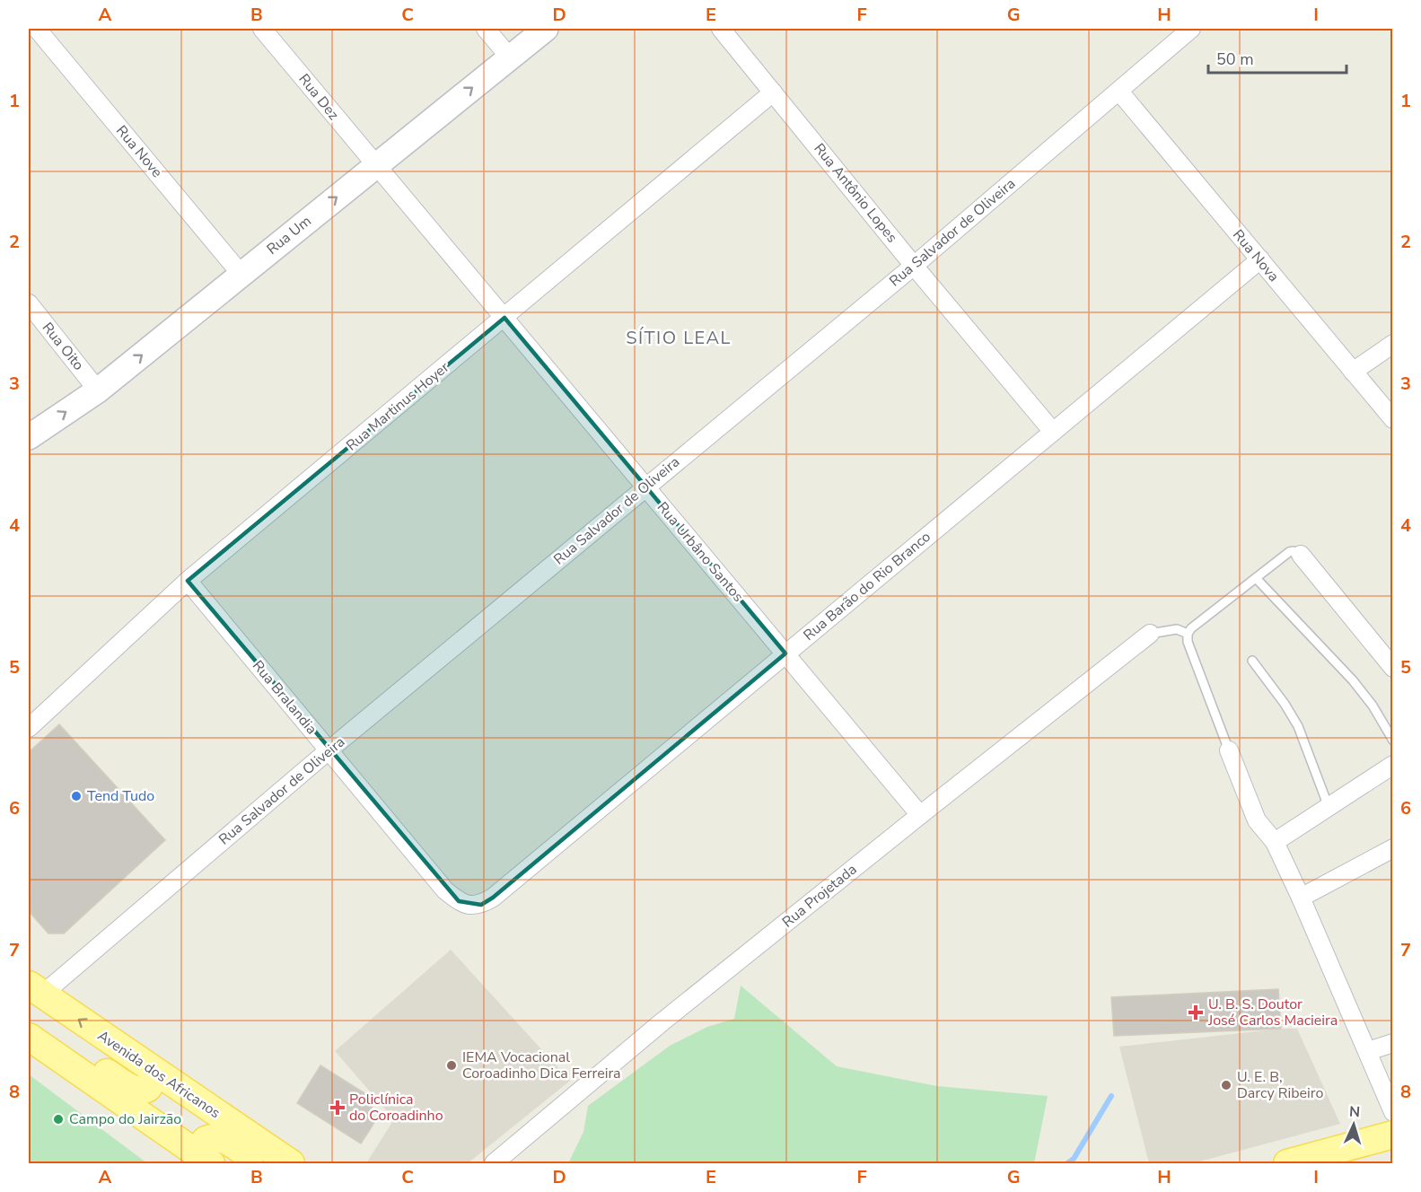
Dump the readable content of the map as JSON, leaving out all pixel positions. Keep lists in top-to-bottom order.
{
  "streets": {
    "main road": ["Rua Um", "Avenida dos Africanos"],
    "street": [
      "Rua Dez",
      "Rua Nove",
      "Rua Antônio Lopes",
      "Rua Salvador de Oliveira",
      "Rua Nova",
      "Rua Oito",
      "Rua Martinus Hoyer",
      "Rua Urbâno Santos",
      "Rua Barão do Rio Branco",
      "Rua Bralandia",
      "Rua Projetada"
    ]
  },
  "crossings": [
    ["Rua Dez", "Rua Um"],
    ["Rua Dez", "Rua Urbâno Santos"],
    ["Rua Nove", "Rua Um"],
    ["Rua Antônio Lopes", "Rua Salvador de Oliveira"],
    ["Rua Antônio Lopes", "Rua Martinus Hoyer"],
    ["Rua Antônio Lopes", "Rua Barão do Rio Branco"],
    ["Rua Salvador de Oliveira", "Rua Nova"],
    ["Rua Salvador de Oliveira", "Rua Urbâno Santos"],
    ["Rua Salvador de Oliveira", "Rua Bralandia"],
    ["Rua Salvador de Oliveira", "Avenida dos Africanos"],
    ["Rua Um", "Rua Oito"],
    ["Rua Um", "Rua Urbâno Santos"],
    ["Rua Nova", "Rua Barão do Rio Branco"],
    ["Rua Martinus Hoyer", "Rua Urbâno Santos"],
    ["Rua Martinus Hoyer", "Rua Bralandia"],
    ["Rua Urbâno Santos", "Rua Barão do Rio Branco"],
    ["Rua Urbâno Santos", "Rua Projetada"],
    ["Rua Barão do Rio Branco", "Rua Bralandia"]
  ],
  "one_way": ["Rua Um"],
  "districts": ["SÍTIO LEAL"],
  "places": {
    "other": [
      "Tend Tudo",
      "IEMA Vocacional Coroadinho Dica Ferreira",
      "U. E. B, Darcy Ribeiro",
      "Campo do Jairzão"
    ],
    "health": ["U. B. S. Doutor José Carlos Macieira", "Policlínica do Coroadinho"]
  },
  "scale_bar": "50 m",
  "north": "top",
  "grid": {
    "columns": [
      "A",
      "B",
      "C",
      "D",
      "E",
      "F",
      "G",
      "H",
      "I"
    ],
    "rows": [
      "1",
      "2",
      "3",
      "4",
      "5",
      "6",
      "7",
      "8"
    ]
  }
}
